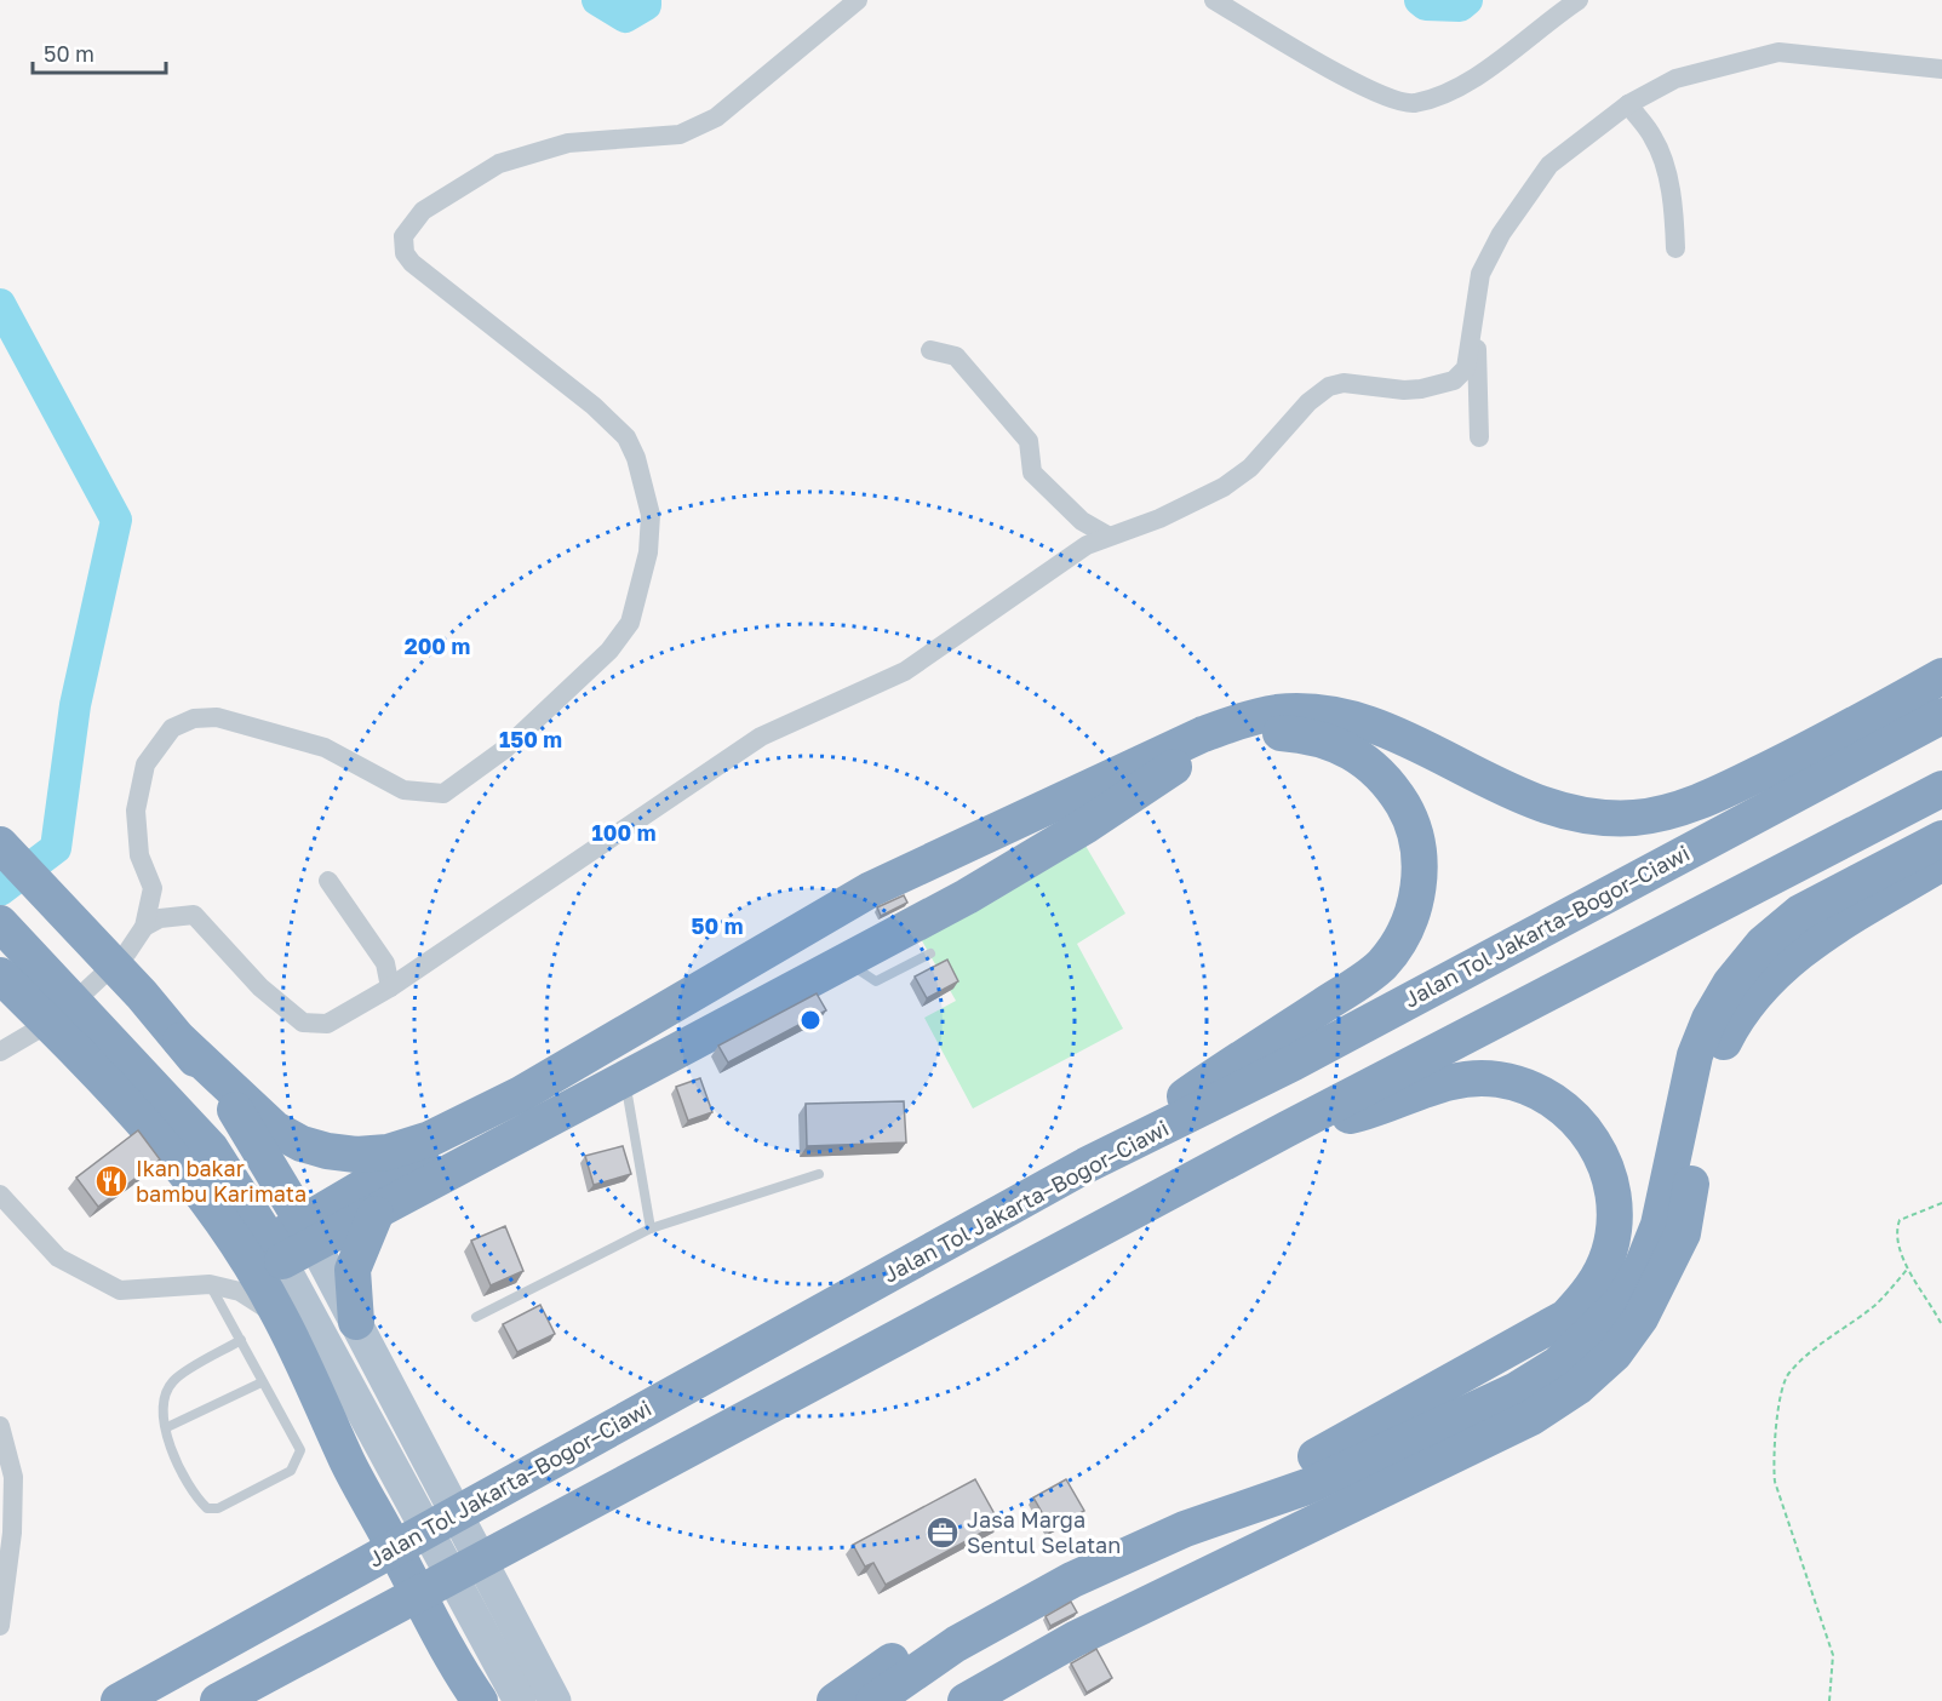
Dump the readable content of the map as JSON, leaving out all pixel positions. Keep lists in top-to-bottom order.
{
  "streets": {
    "highway": ["Jalan Tol Jakarta–Bogor–Ciawi"]
  },
  "places": {
    "restaurant": ["Ikan bakar bambu Karimata"],
    "office": ["Jasa Marga Sentul Selatan"]
  },
  "scale_bar": "50 m",
  "rings": [
    "200 m",
    "150 m",
    "100 m",
    "50 m"
  ]
}
